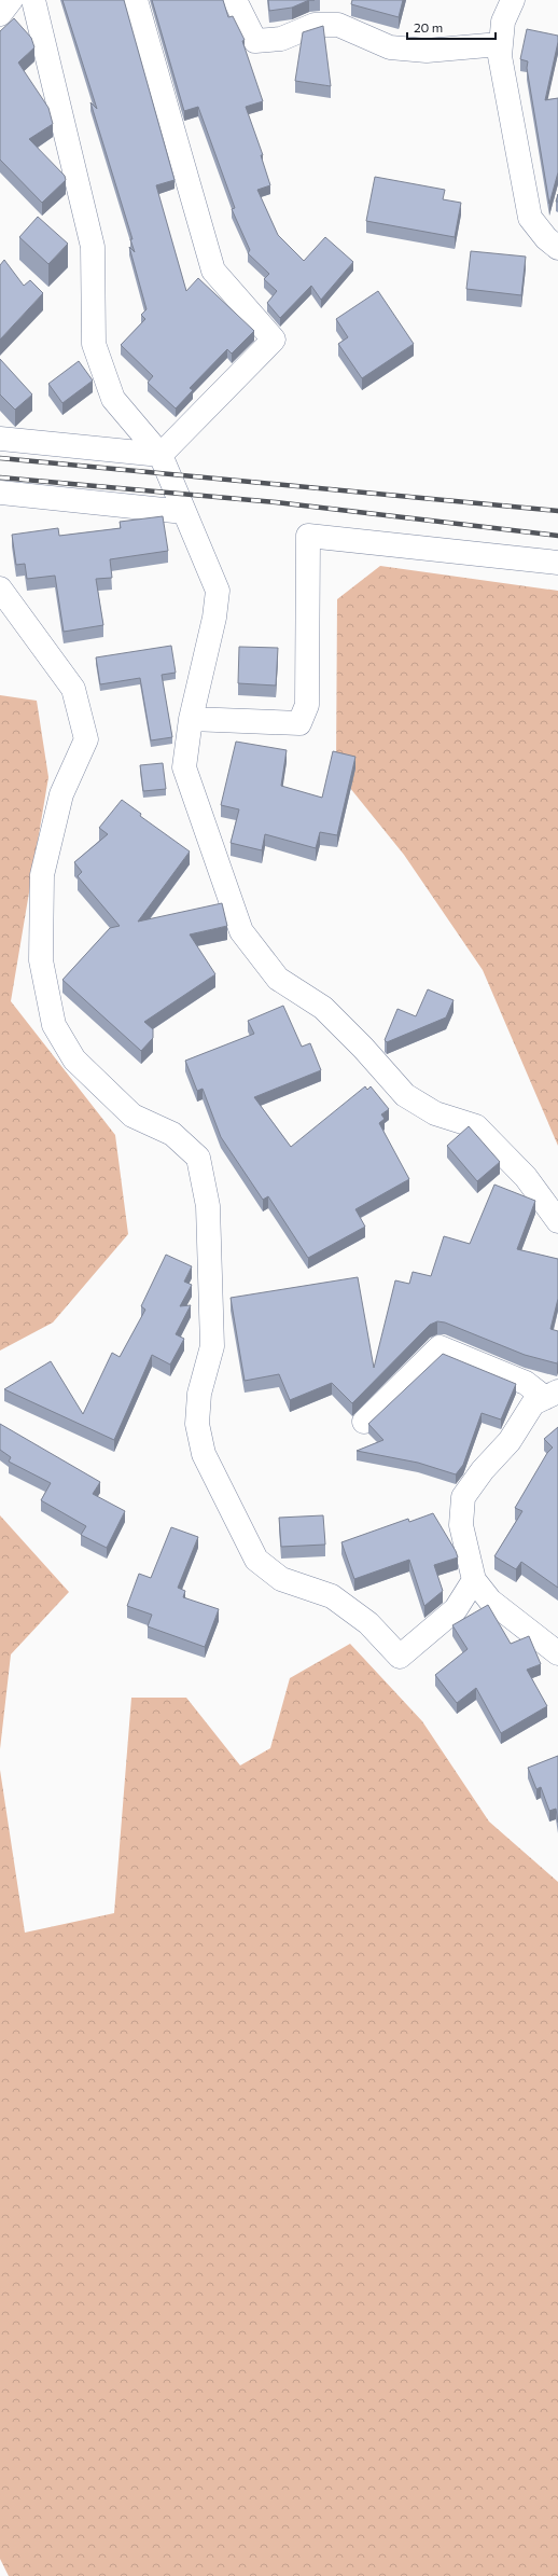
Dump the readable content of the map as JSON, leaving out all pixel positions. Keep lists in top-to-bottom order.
{
  "scale_bar": "20 m"
}
